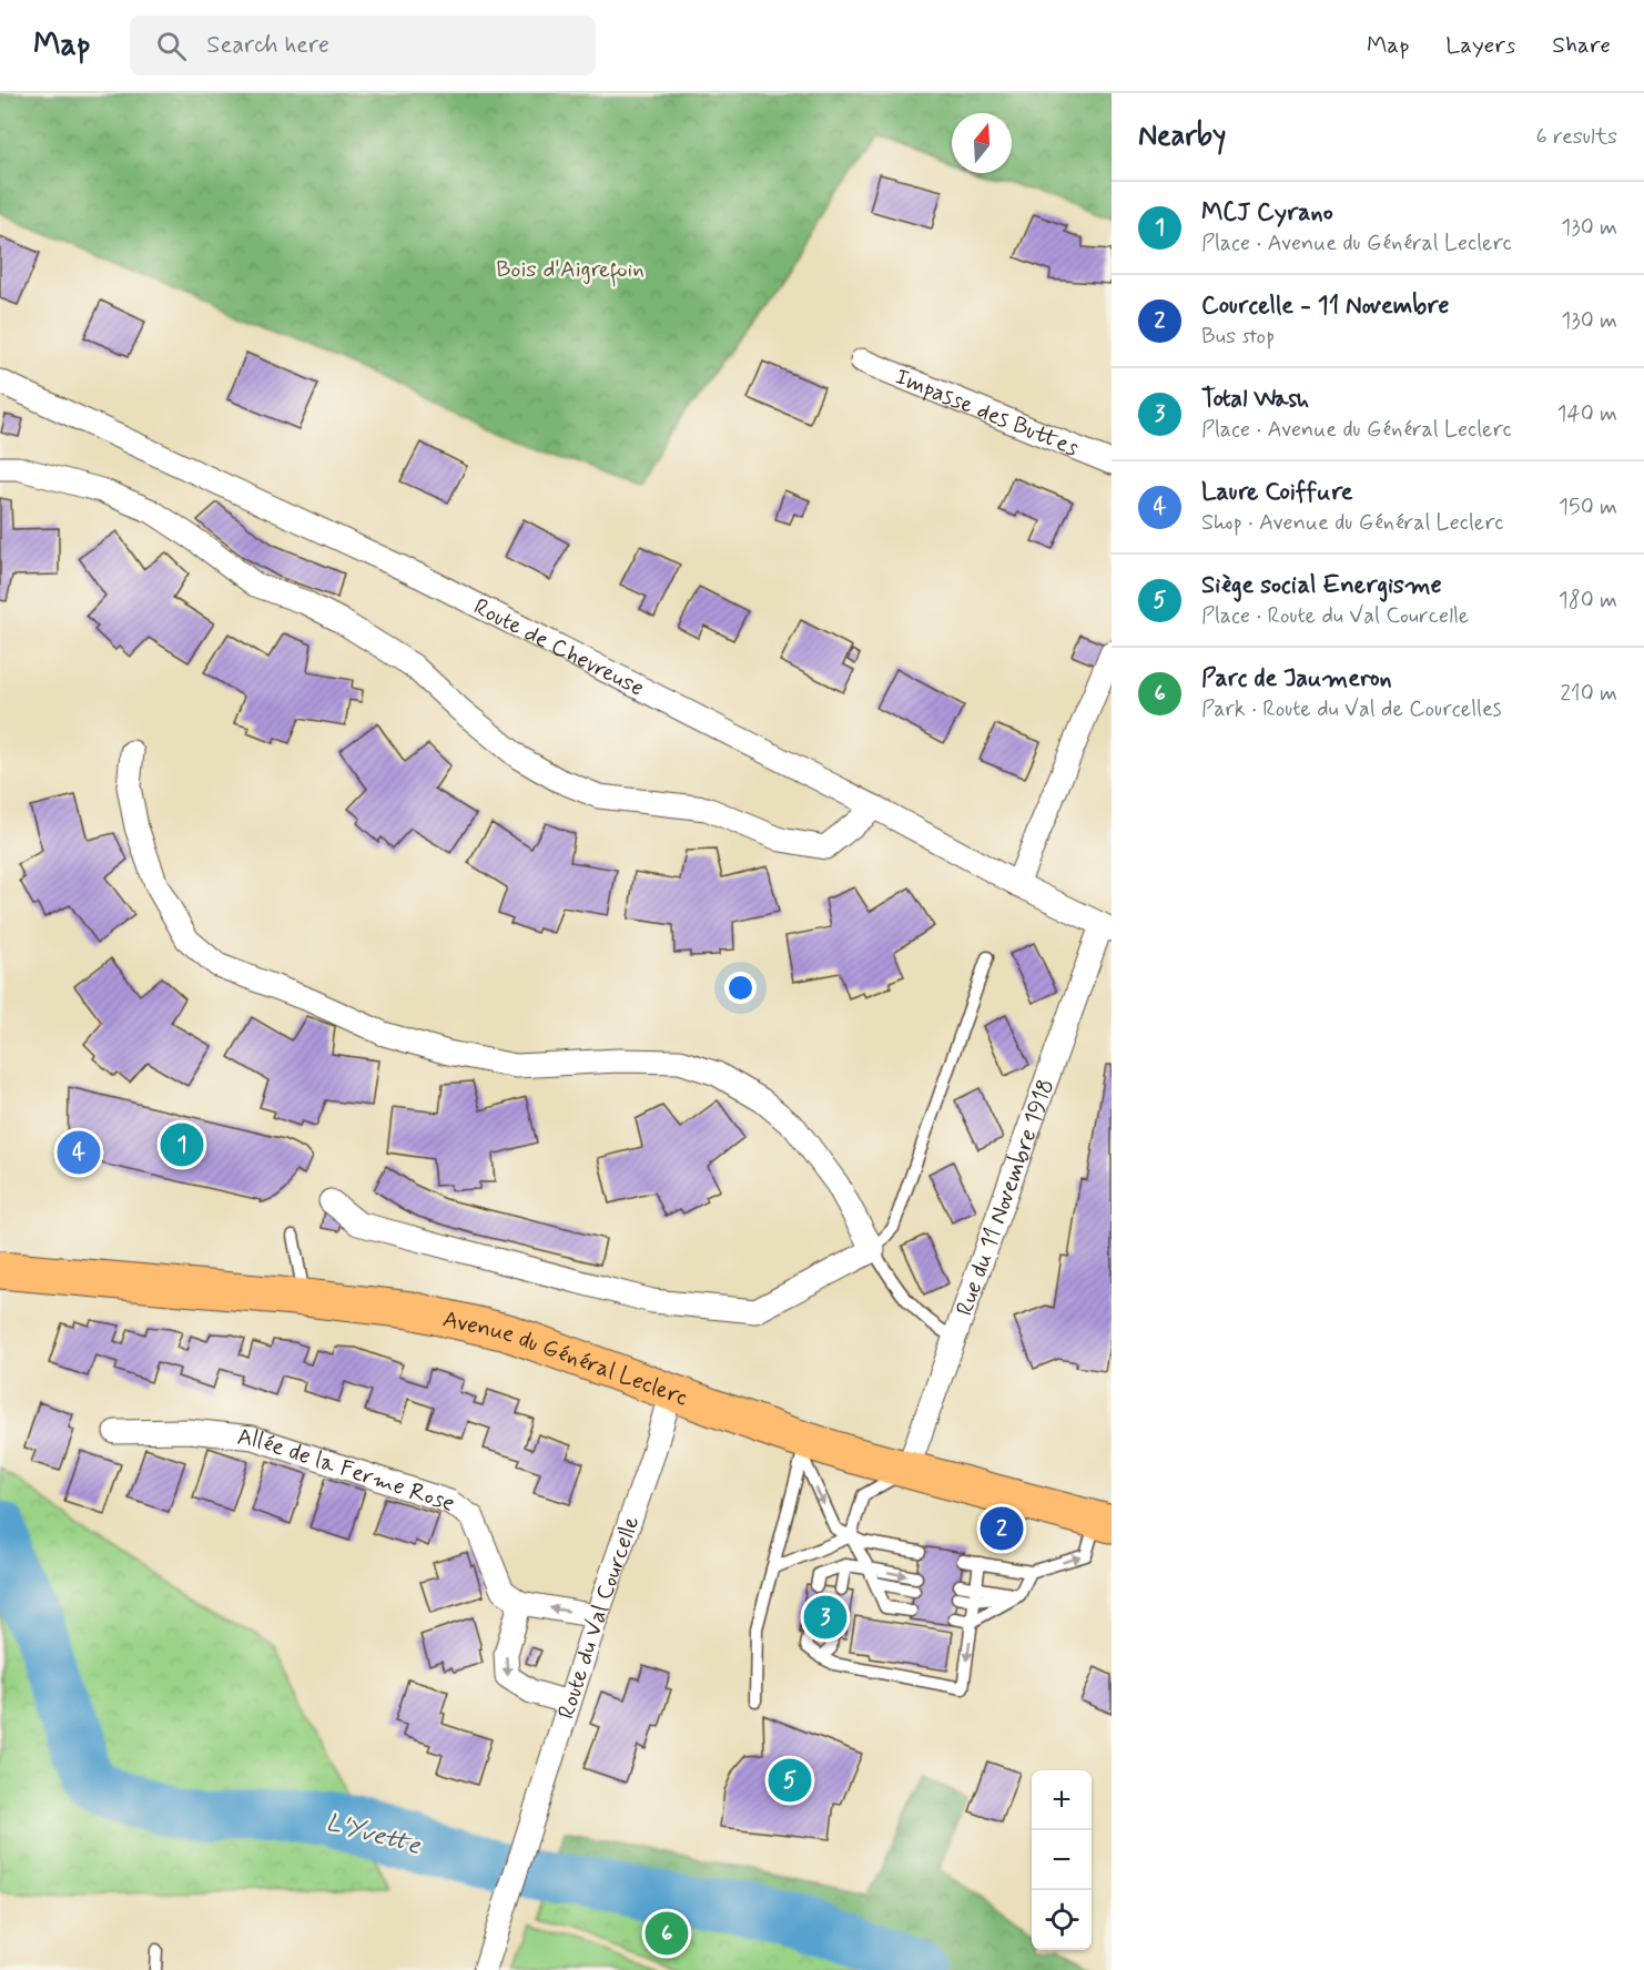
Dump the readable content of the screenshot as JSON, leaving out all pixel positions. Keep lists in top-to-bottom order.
{
  "streets": {
    "main road": ["Avenue du Général Leclerc"],
    "street": [
      "Impasse des Buttes",
      "Route de Chevreuse",
      "Rue du 11 Novembre 1918",
      "Allée de la Ferme Rose",
      "Route du Val Courcelle"
    ]
  },
  "crossings": [
    ["Route de Chevreuse", "Rue du 11 Novembre 1918"],
    ["Rue du 11 Novembre 1918", "Avenue du Général Leclerc"],
    ["Avenue du Général Leclerc", "Route du Val Courcelle"]
  ],
  "water": ["L'Yvette"],
  "parks": ["Bois d'Aigrefoin"],
  "north": "top",
  "page": {
    "header": "Map",
    "search": "Search here",
    "nav": ["Map", "Layers", "Share"],
    "heading": ["Nearby", "6 results"],
    "list": [
      {
        "mark": "1",
        "name": "MCJ Cyrano",
        "note": "Place · Avenue du Général Leclerc",
        "value": "130 m"
      },
      {
        "mark": "2",
        "name": "Courcelle - 11 Novembre",
        "note": "Bus stop",
        "value": "130 m"
      },
      {
        "mark": "3",
        "name": "Total Wash",
        "note": "Place · Avenue du Général Leclerc",
        "value": "140 m"
      },
      {
        "mark": "4",
        "name": "Laure Coiffure",
        "note": "Shop · Avenue du Général Leclerc",
        "value": "150 m"
      },
      {
        "mark": "5",
        "name": "Siège social Energisme",
        "note": "Place · Route du Val Courcelle",
        "value": "180 m"
      },
      {
        "mark": "6",
        "name": "Parc de Jaumeron",
        "note": "Park · Route du Val de Courcelles",
        "value": "210 m"
      }
    ],
    "pins": [
      "1",
      "4",
      "2",
      "3",
      "5",
      "6"
    ],
    "map_buttons": ["+", "−"]
  }
}
